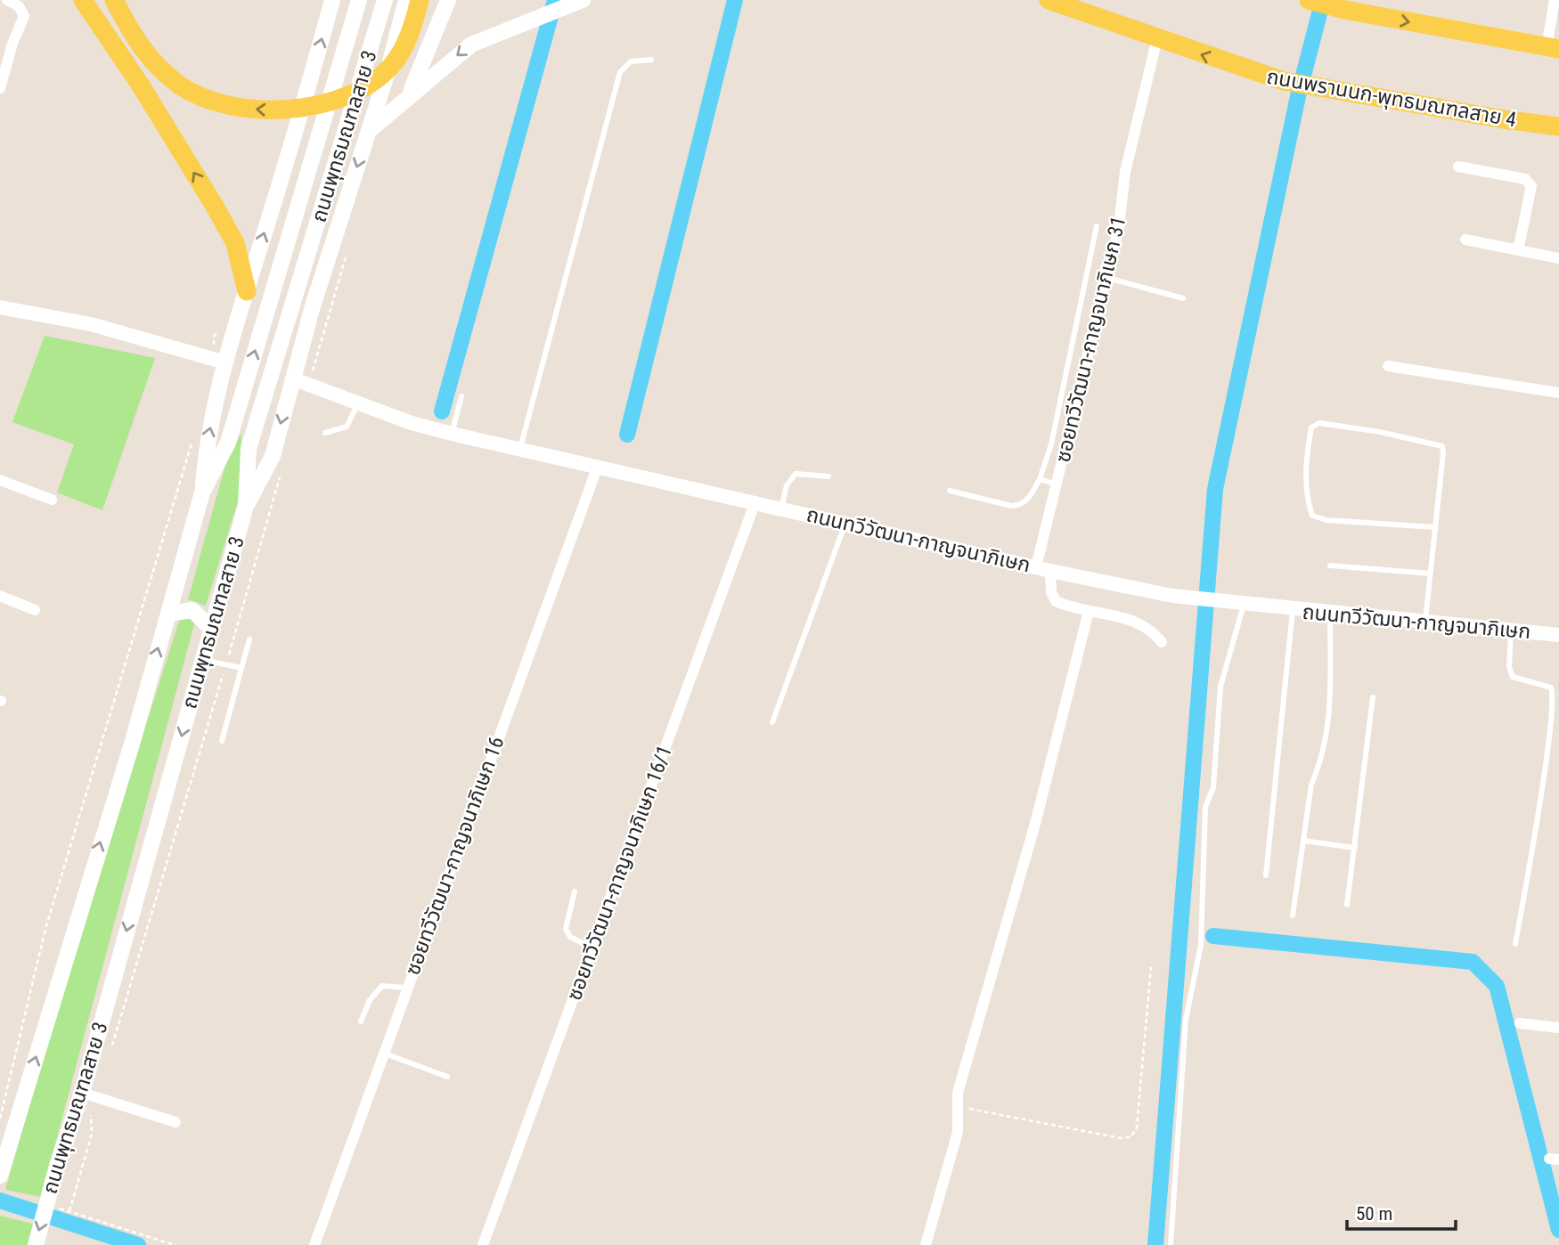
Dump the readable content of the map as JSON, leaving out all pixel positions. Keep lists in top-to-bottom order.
{
  "streets": {
    "main road": ["ถนนพรานนก-พุทธมณฑลสาย 4", "ถนนพุทธมณฑลสาย 3"],
    "street": [
      "ซอยทวีวัฒนา-กาญจนาภิเษก 31",
      "ถนนทวีวัฒนา-กาญจนาภิเษก",
      "ซอยทวีวัฒนา-กาญจนาภิเษก 16",
      "ซอยทวีวัฒนา-กาญจนาภิเษก 16/1"
    ]
  },
  "crossings": [
    ["ถนนพรานนก-พุทธมณฑลสาย 4", "ซอยทวีวัฒนา-กาญจนาภิเษก 31"],
    ["ซอยทวีวัฒนา-กาญจนาภิเษก 31", "ถนนทวีวัฒนา-กาญจนาภิเษก"],
    ["ถนนทวีวัฒนา-กาญจนาภิเษก", "ซอยทวีวัฒนา-กาญจนาภิเษก 16"],
    ["ถนนทวีวัฒนา-กาญจนาภิเษก", "ซอยทวีวัฒนา-กาญจนาภิเษก 16/1"]
  ],
  "scale_bar": "50 m"
}
